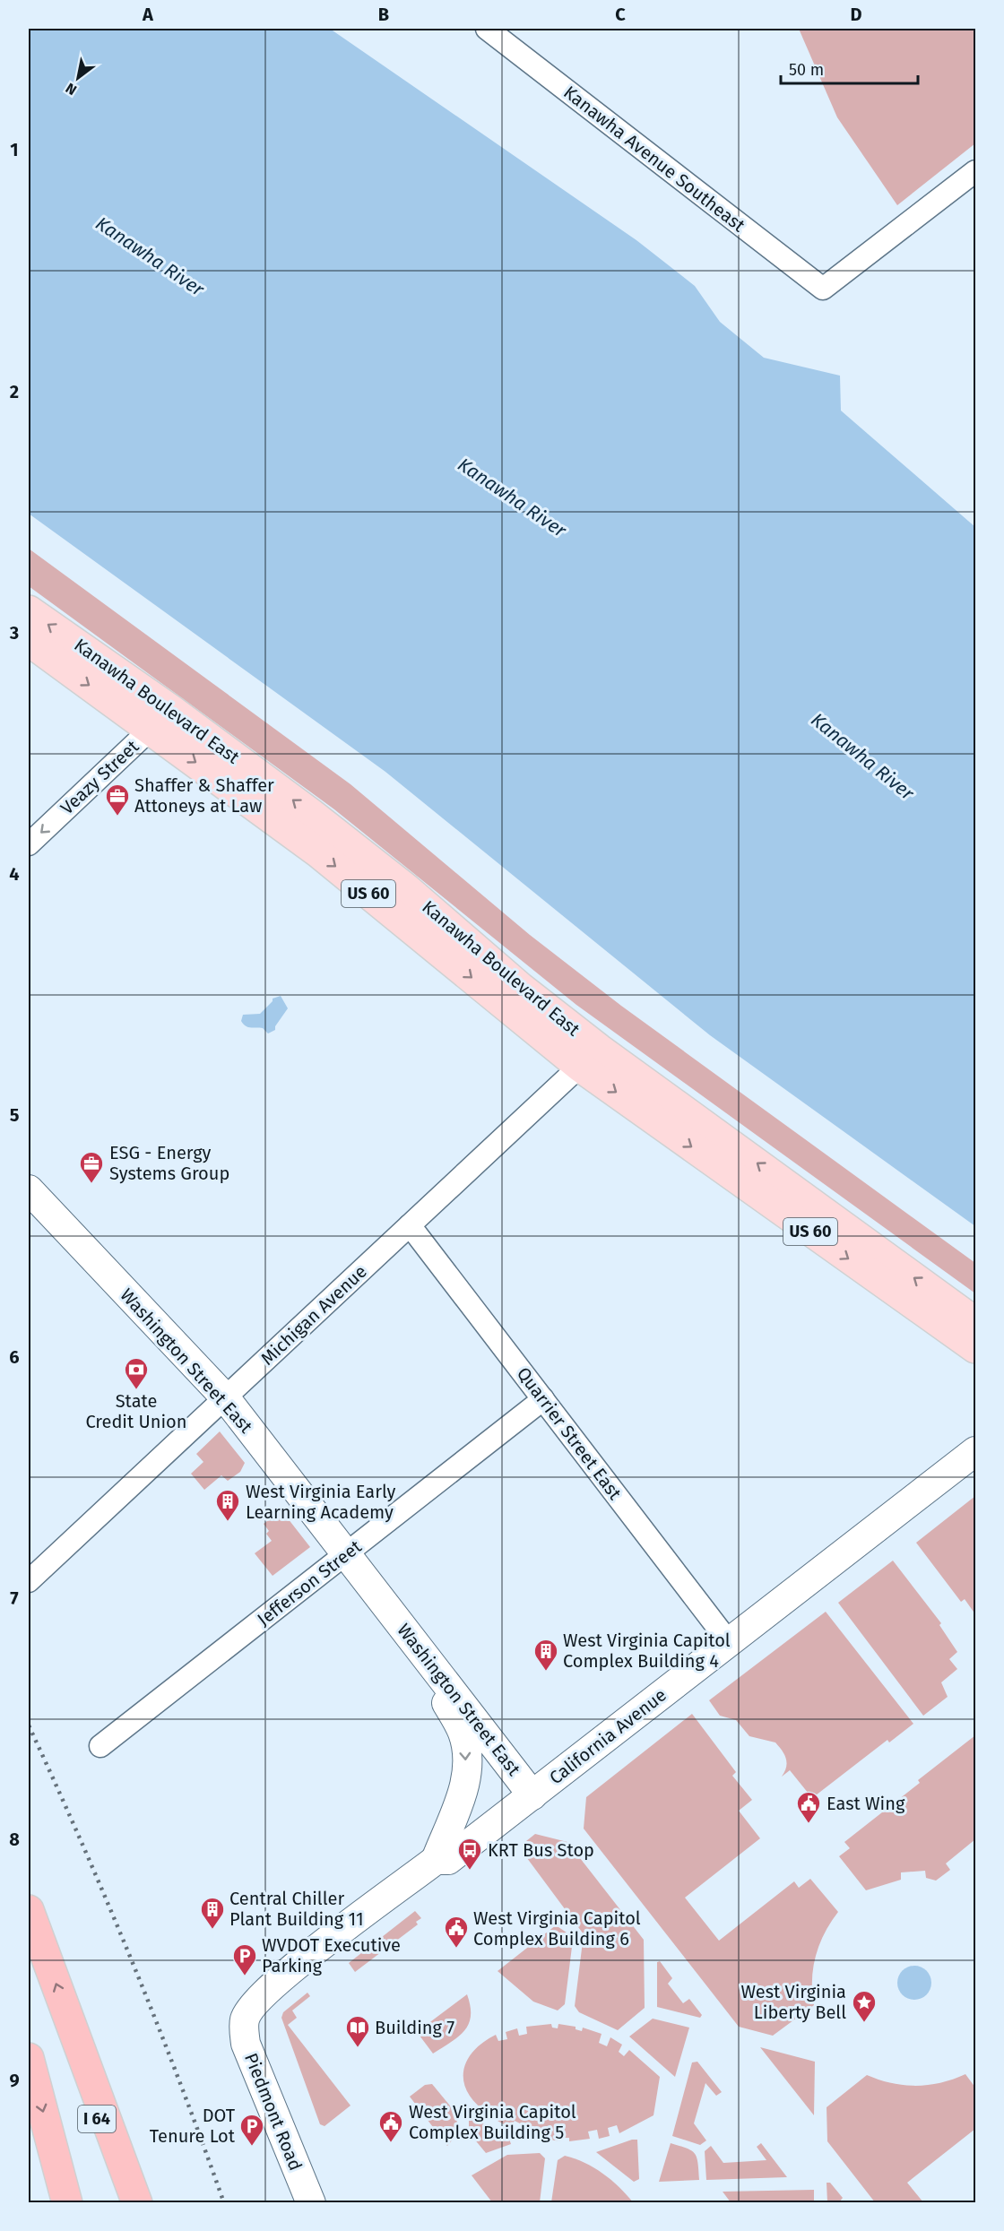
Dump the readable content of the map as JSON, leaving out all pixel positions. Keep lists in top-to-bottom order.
{
  "streets": {
    "highway": ["I 64"],
    "main road": ["Kanawha Boulevard East", "US 60"],
    "street": [
      "Kanawha Avenue Southeast",
      "Veazy Street",
      "Michigan Avenue",
      "Washington Street East",
      "Quarrier Street East",
      "Jefferson Street",
      "California Avenue",
      "Piedmont Road"
    ]
  },
  "crossings": [
    ["Kanawha Boulevard East", "Veazy Street"],
    ["Kanawha Boulevard East", "Michigan Avenue"],
    ["Michigan Avenue", "Washington Street East"],
    ["Michigan Avenue", "Quarrier Street East"],
    ["Washington Street East", "Jefferson Street"],
    ["Washington Street East", "California Avenue"],
    ["Quarrier Street East", "Jefferson Street"],
    ["Quarrier Street East", "California Avenue"],
    ["California Avenue", "Piedmont Road"]
  ],
  "one_way": ["Veazy Street"],
  "water": ["Kanawha River"],
  "places": {
    "office": ["Shaffer & Shaffer Attoneys at Law", "ESG - Energy Systems Group"],
    "bank": ["State Credit Union"],
    "building": ["West Virginia Early Learning Academy", "West Virginia Capitol Complex Building 4", "Central Chiller Plant Building 11"],
    "public building": ["East Wing", "West Virginia Capitol Complex Building 6", "West Virginia Capitol Complex Building 5"],
    "bus stop": ["KRT Bus Stop"],
    "parking": ["WVDOT Executive Parking", "DOT Tenure Lot"],
    "place": ["West Virginia Liberty Bell"],
    "library": ["Building 7"]
  },
  "scale_bar": "50 m",
  "north": "bottom left",
  "grid": {
    "columns": [
      "A",
      "B",
      "C",
      "D"
    ],
    "rows": [
      "1",
      "2",
      "3",
      "4",
      "5",
      "6",
      "7",
      "8",
      "9"
    ]
  }
}
